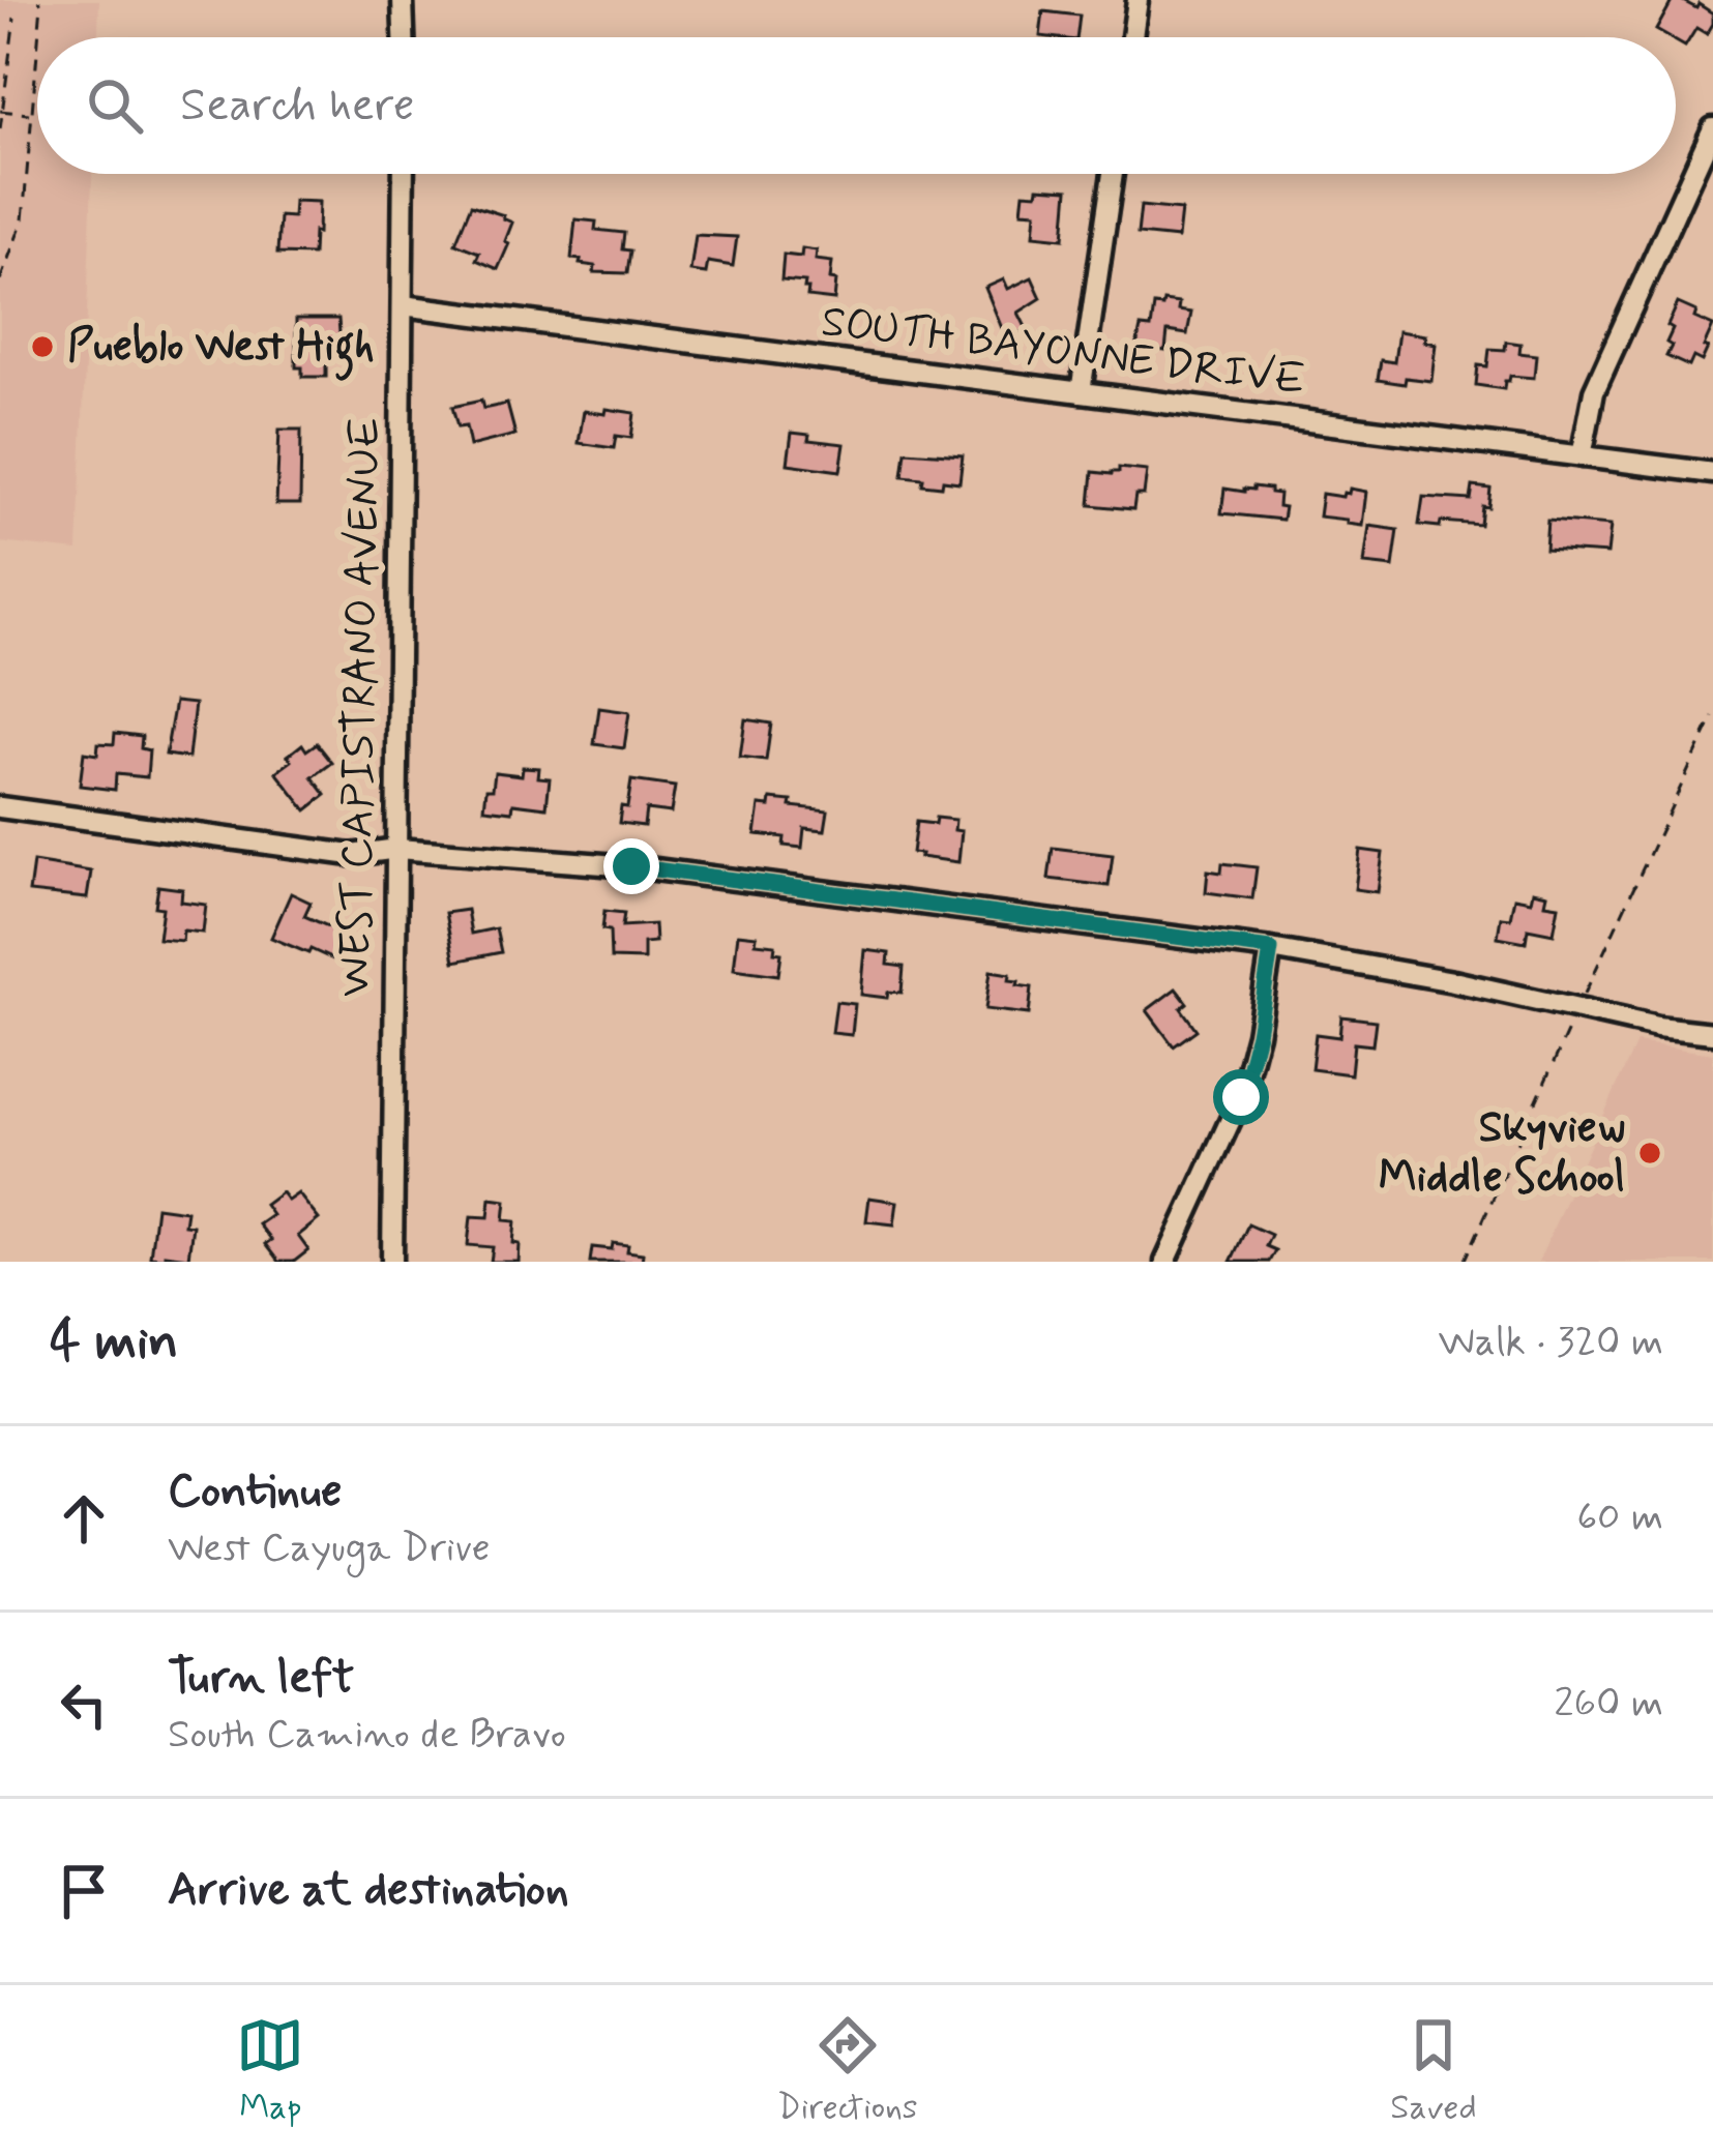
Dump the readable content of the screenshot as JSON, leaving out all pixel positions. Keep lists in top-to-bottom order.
{
  "streets": {
    "street": ["SOUTH BAYONNE DRIVE", "WEST CAPISTRANO AVENUE"]
  },
  "crossings": [
    ["SOUTH BAYONNE DRIVE", "WEST CAPISTRANO AVENUE"]
  ],
  "places": ["Pueblo West High", "Skyview Middle School"],
  "page": {
    "search": "Search here",
    "heading": ["4 min", "Walk · 320 m"],
    "list": [
      ["Continue", "West Cayuga Drive", "60 m"],
      ["Turn left", "South Camino de Bravo", "260 m"],
      "Arrive at destination"
    ],
    "nav": ["Map", "Directions", "Saved"]
  }
}
